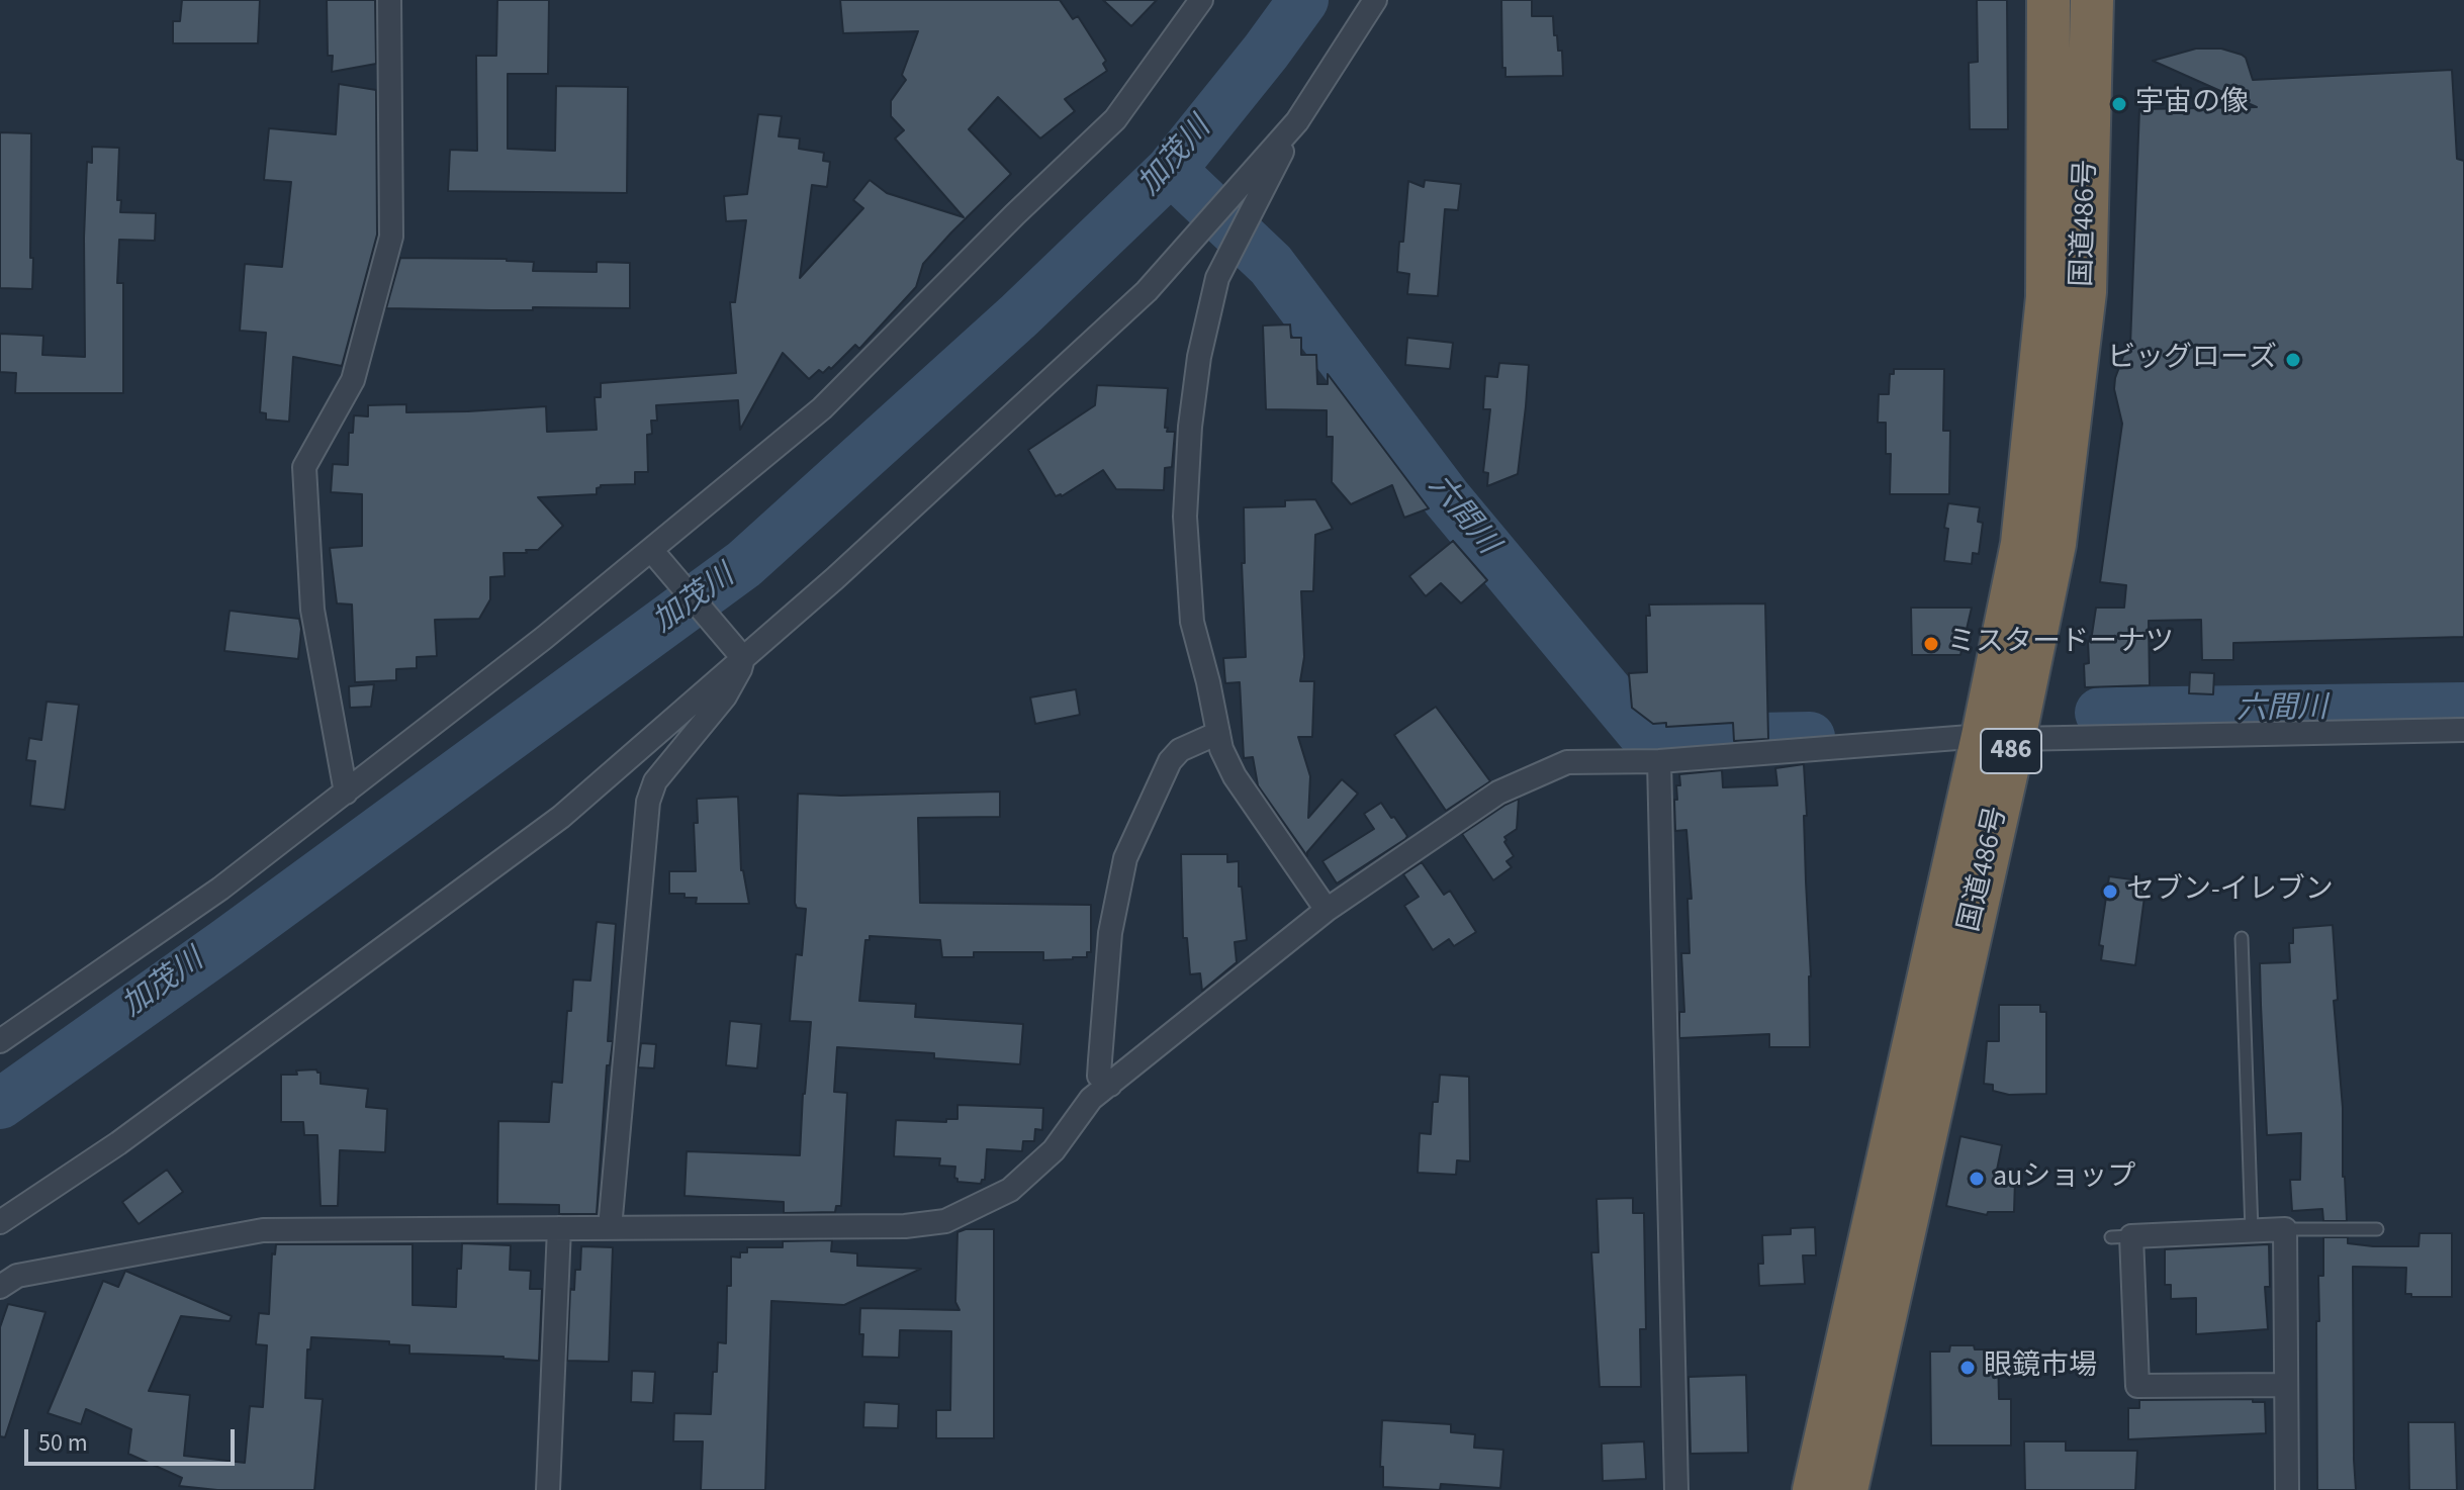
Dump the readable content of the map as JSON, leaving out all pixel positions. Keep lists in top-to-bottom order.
{
  "streets": {
    "highway": ["国道486号", "486"]
  },
  "water": ["加茂川", "六間川"],
  "places": [
    "宇宙の像",
    "ビッグローズ",
    "ミスタードーナツ",
    "セブン-イレブン",
    "auショップ",
    "眼鏡市場"
  ],
  "scale_bar": "50 m"
}
